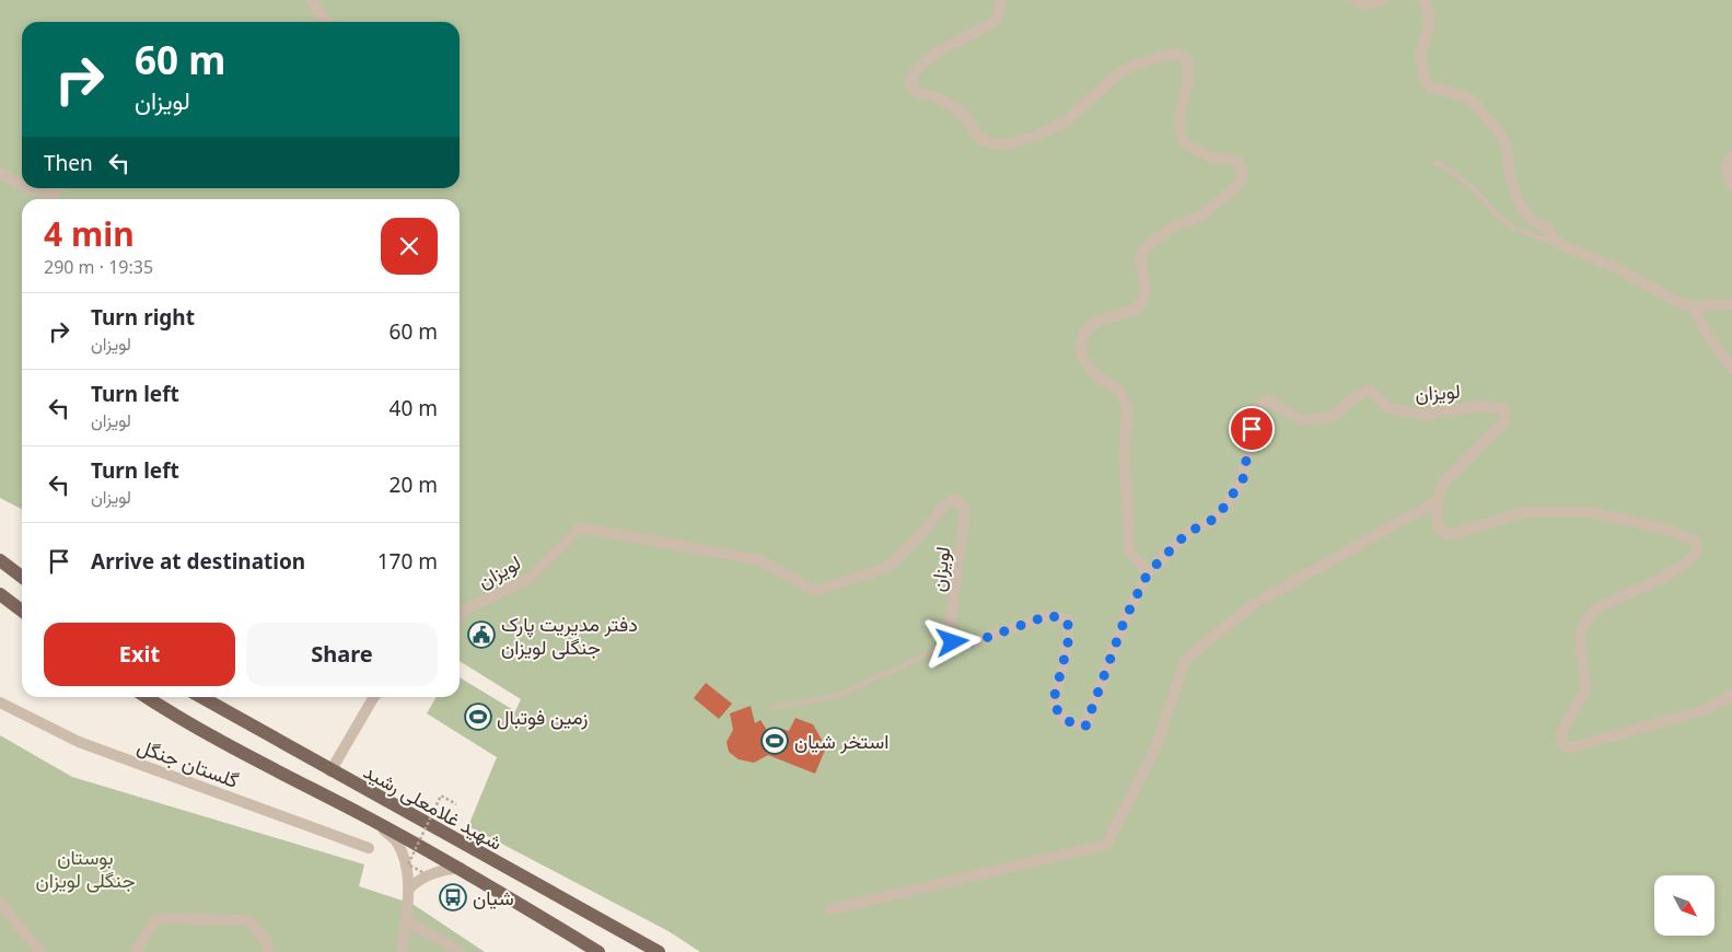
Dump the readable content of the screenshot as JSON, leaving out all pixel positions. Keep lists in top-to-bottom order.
{
  "streets": {
    "main road": ["شهید غلامعلی رشید"],
    "street": ["لویزان", "گلستان جنگل"]
  },
  "parks": ["بوستان جنگلی لویزان"],
  "places": {
    "public building": ["دفتر مدیریت پارک جنگلی لویزان"],
    "sports": ["زمین فوتبال", "استخر شیان"],
    "bus stop": ["شیان"]
  },
  "north": "bottom right",
  "page": {
    "turn": ["60 m", "لویزان"],
    "then": "Then",
    "heading": ["4 min", "290 m · 19:35"],
    "list": [
      {
        "name": "Turn right",
        "note": "لویزان",
        "value": "60 m"
      },
      {
        "name": "Turn left",
        "note": "لویزان",
        "value": "40 m"
      },
      {
        "name": "Turn left",
        "note": "لویزان",
        "value": "20 m"
      },
      {
        "name": "Arrive at destination",
        "value": "170 m"
      }
    ],
    "buttons": ["Exit", "Share"]
  }
}
